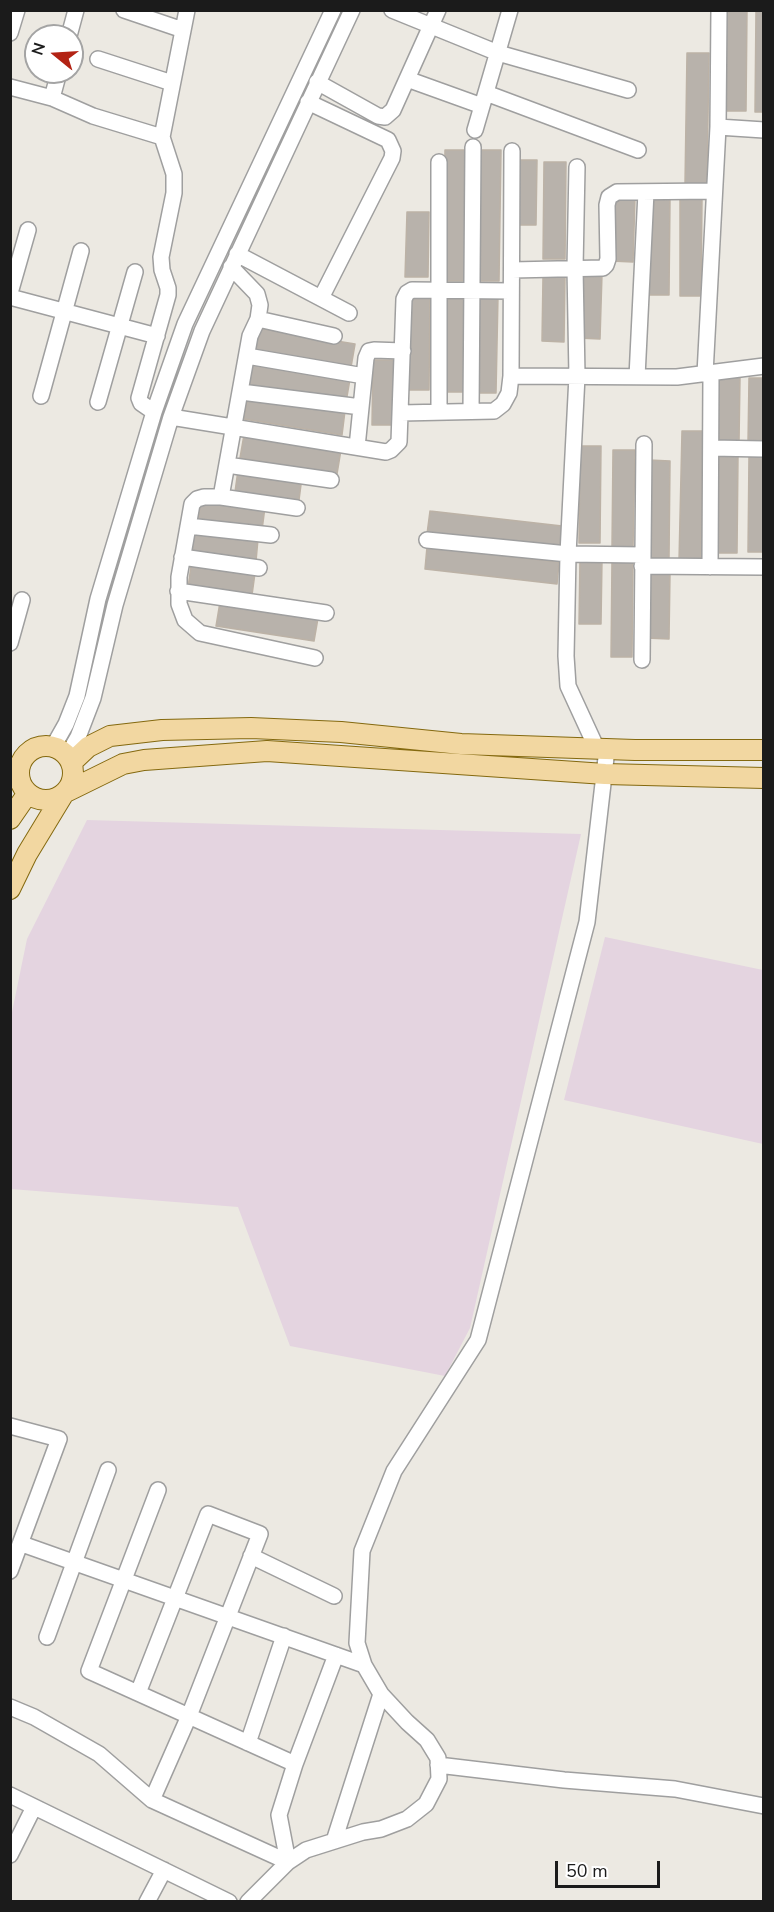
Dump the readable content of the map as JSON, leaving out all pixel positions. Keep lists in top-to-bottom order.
{
  "scale_bar": "50 m",
  "north": "left"
}
